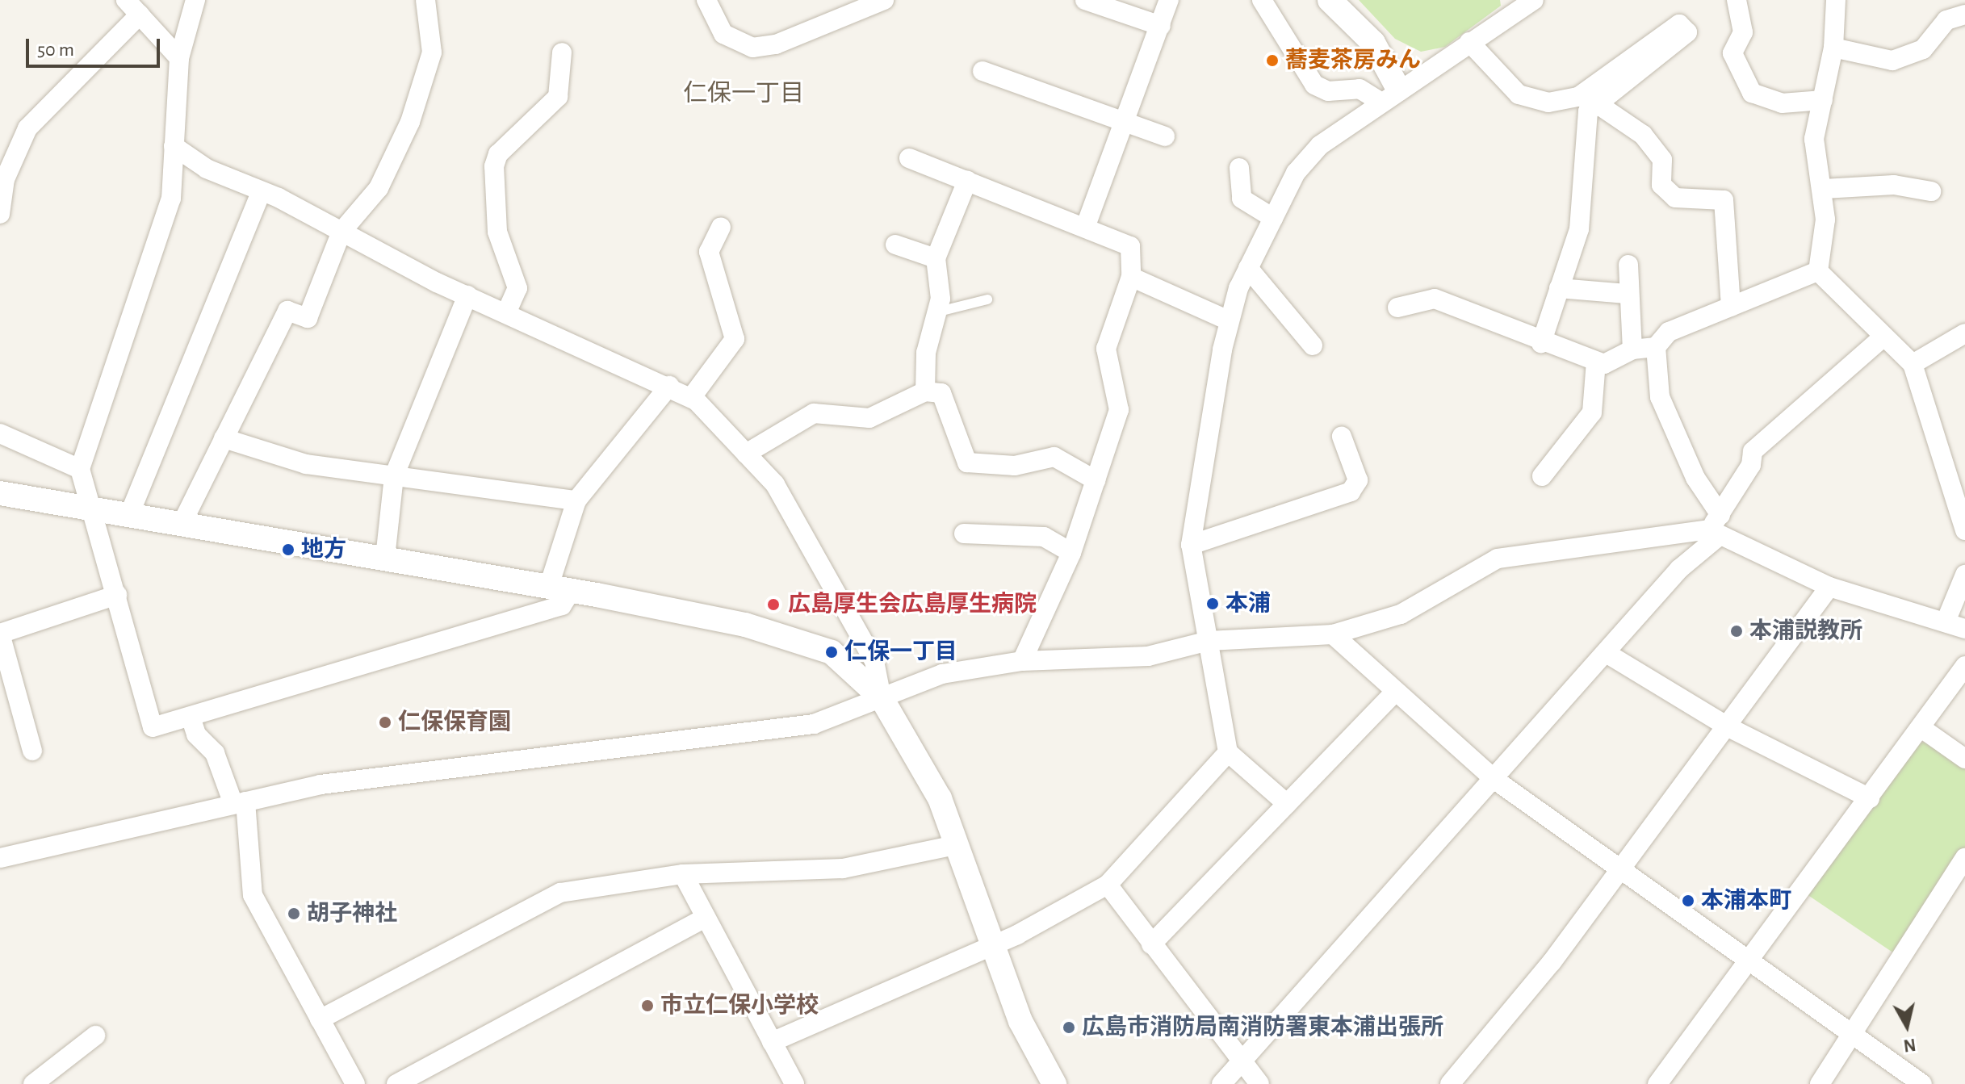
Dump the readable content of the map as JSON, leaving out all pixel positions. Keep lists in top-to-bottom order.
{
  "districts": ["仁保一丁目"],
  "places": [
    "蕎麦茶房みん",
    "地方",
    "本浦",
    "広島厚生会広島厚生病院",
    "本浦説教所",
    "仁保一丁目",
    "仁保保育園",
    "本浦本町",
    "胡子神社",
    "市立仁保小学校",
    "広島市消防局南消防署東本浦出張所"
  ],
  "scale_bar": "50 m",
  "north": "bottom"
}
